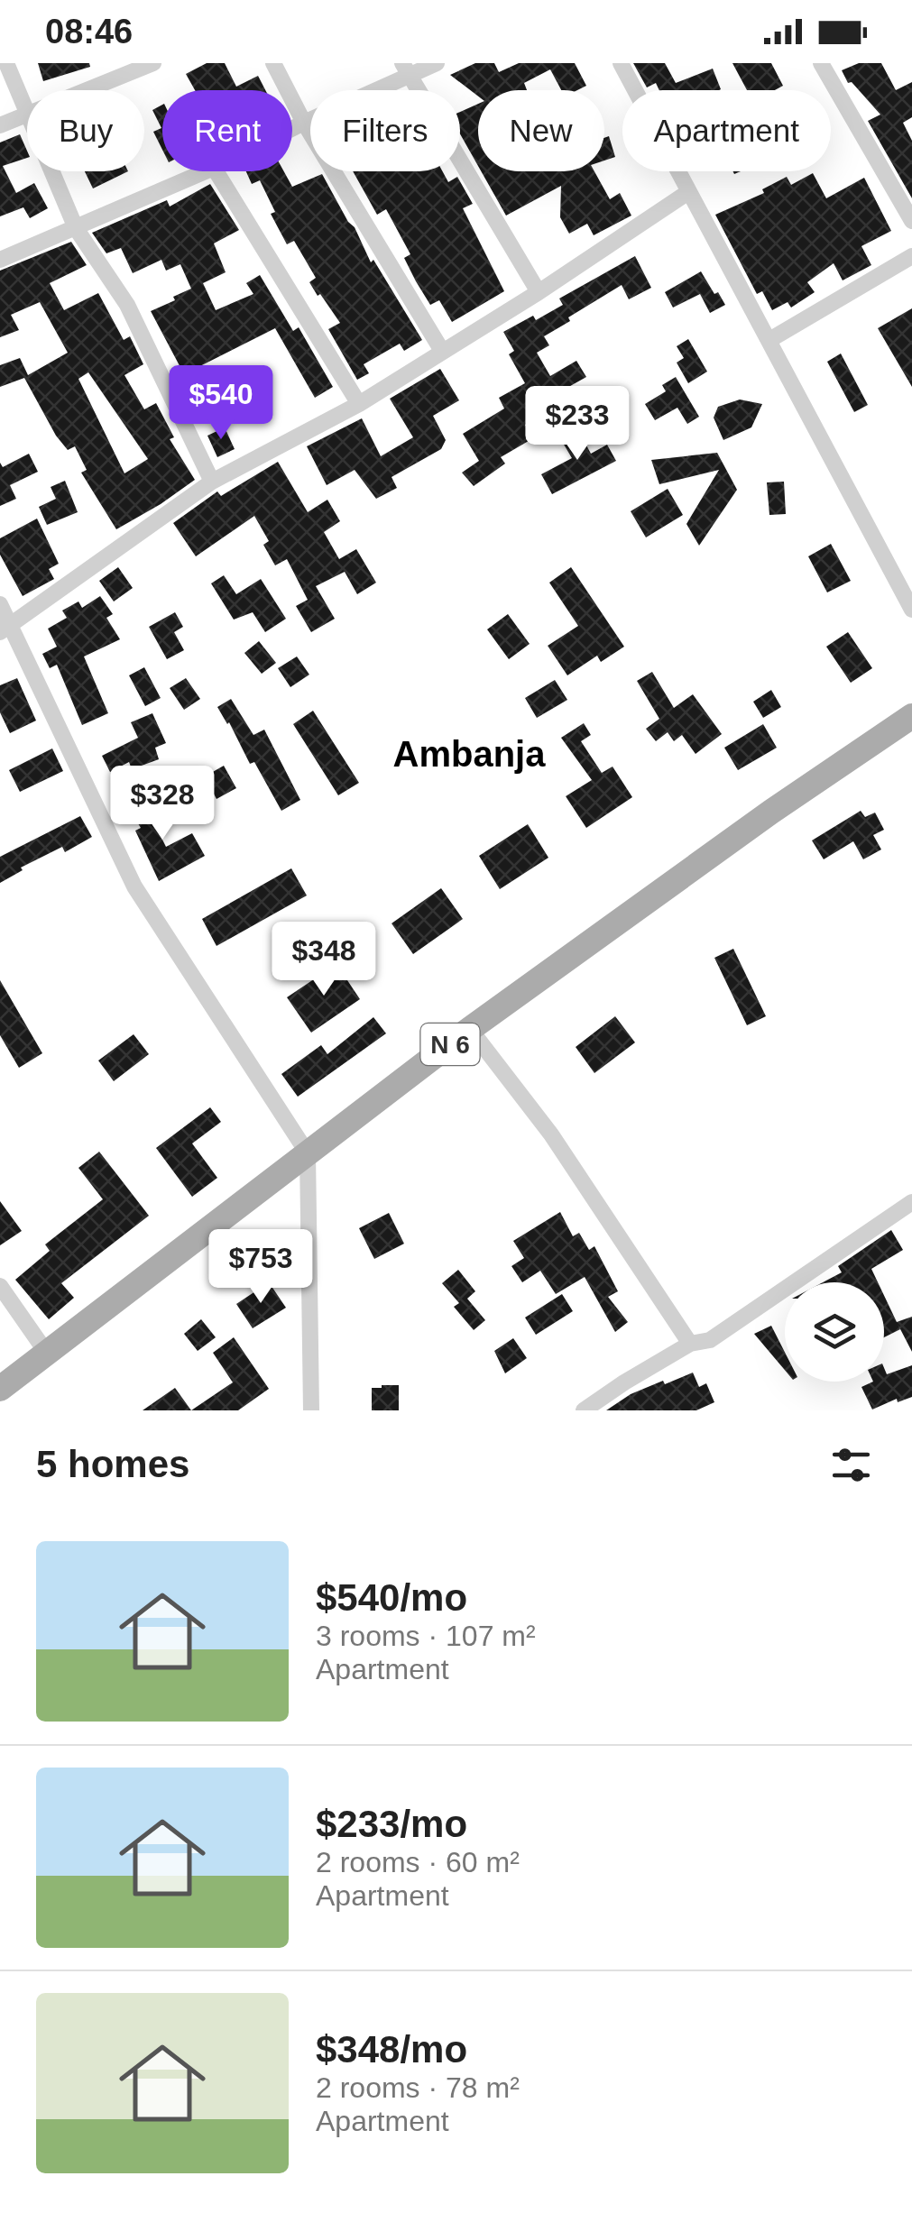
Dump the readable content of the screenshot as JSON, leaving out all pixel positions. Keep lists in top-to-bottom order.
{
  "streets": {
    "main road": ["N 6"]
  },
  "districts": ["Ambanja"],
  "page": {
    "status": "08:46",
    "chip": [
      "Buy",
      "Rent",
      "Filters",
      "New",
      "Apartment"
    ],
    "price": [
      "$540",
      "$233",
      "$328",
      "$348",
      "$753"
    ],
    "heading": "5 homes",
    "list": [
      {
        "name": "$540/mo",
        "note": "3 rooms · 107 m² · Apartment"
      },
      {
        "name": "$233/mo",
        "note": "2 rooms · 60 m² · Apartment"
      },
      {
        "name": "$348/mo",
        "note": "2 rooms · 78 m² · Apartment"
      }
    ]
  }
}
